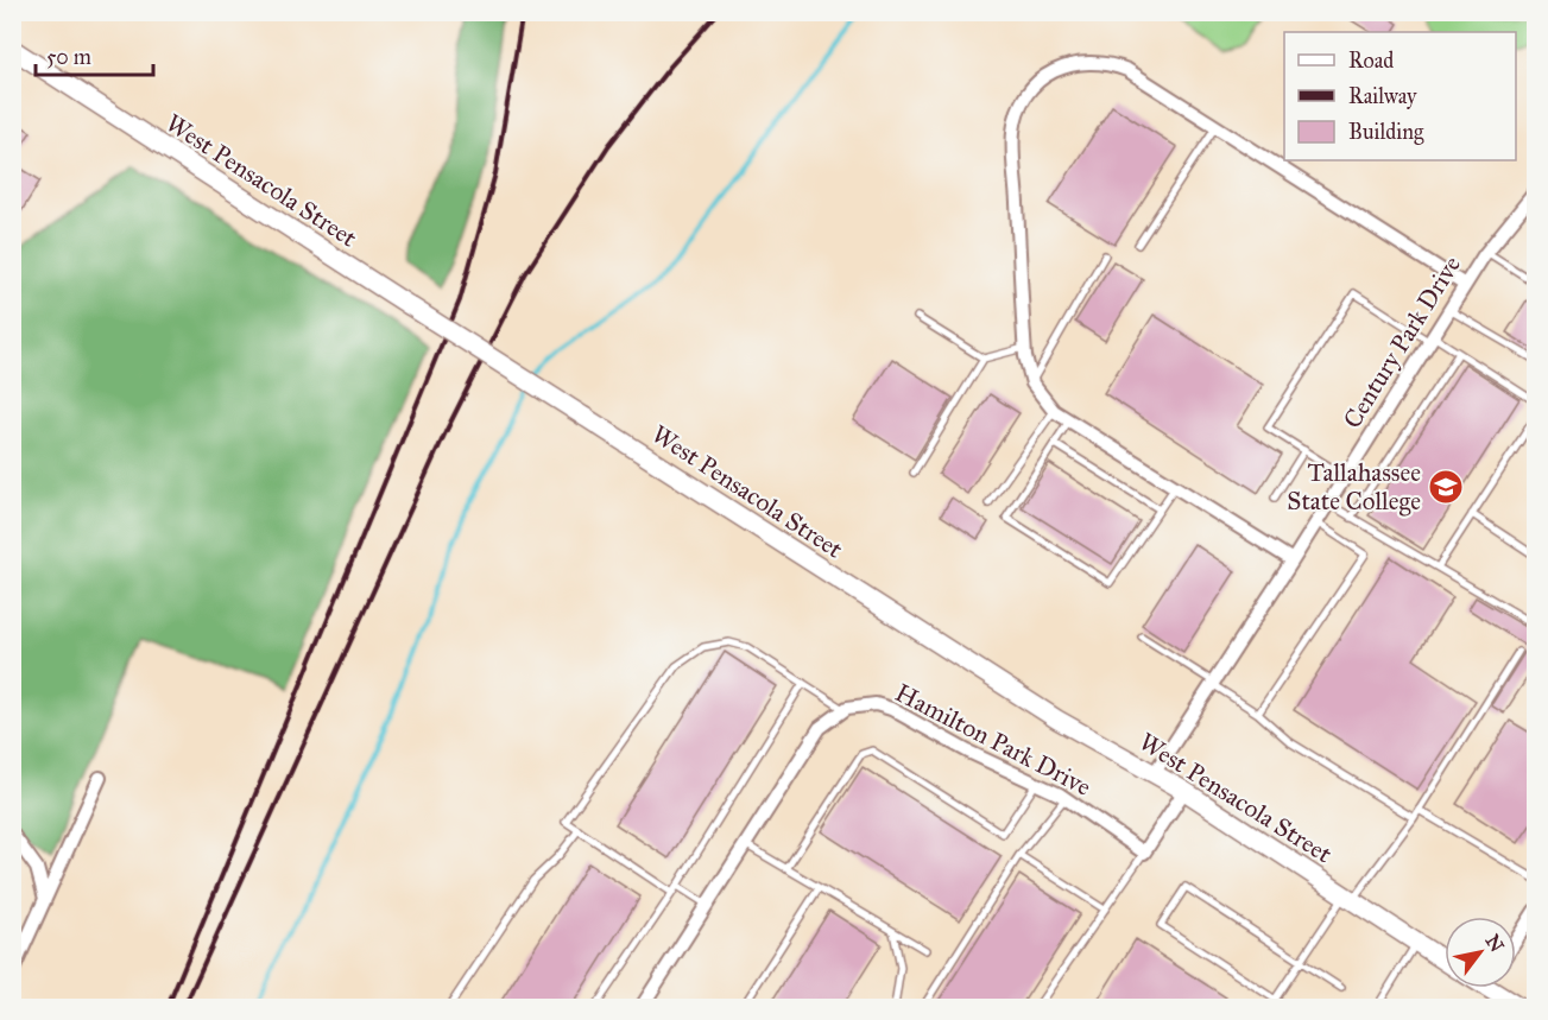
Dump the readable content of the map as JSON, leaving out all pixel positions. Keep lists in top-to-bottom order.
{
  "streets": {
    "main road": ["West Pensacola Street"],
    "street": ["Century Park Drive", "Hamilton Park Drive"]
  },
  "crossings": [
    ["West Pensacola Street", "Century Park Drive"]
  ],
  "places": {
    "school or university": ["Tallahassee State College"]
  },
  "legend": ["Road", "Railway", "Building"],
  "scale_bar": "50 m",
  "north": "top right"
}
